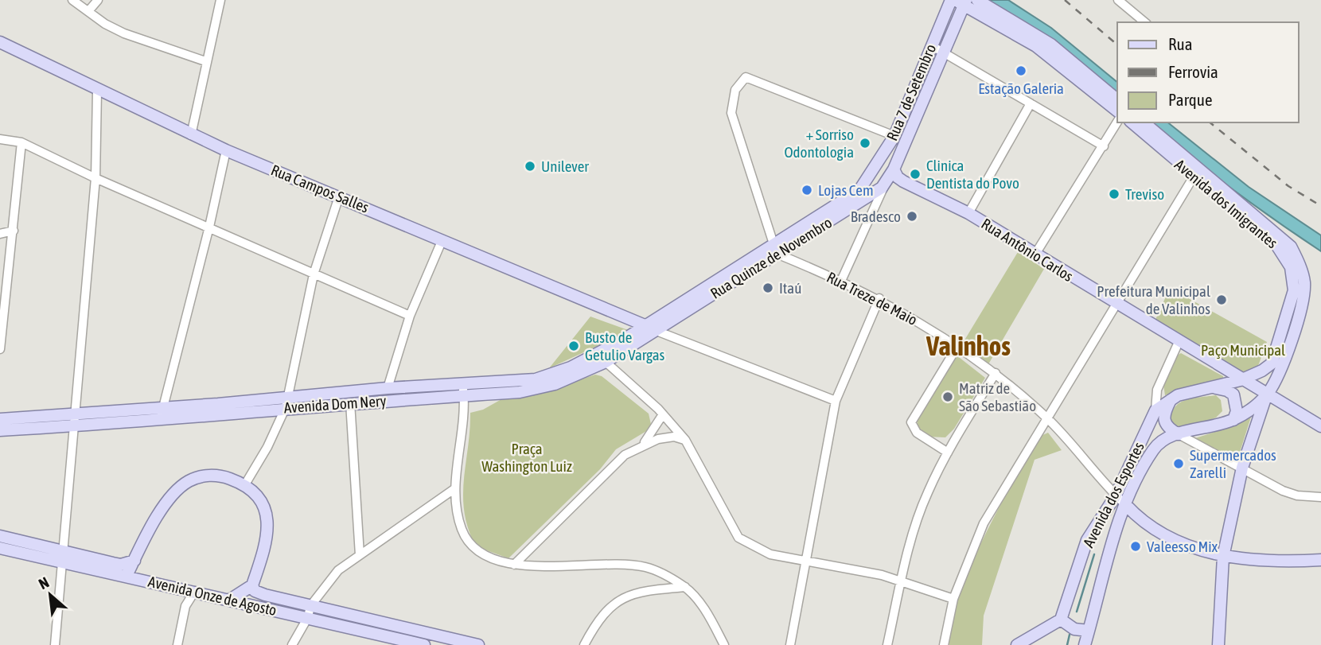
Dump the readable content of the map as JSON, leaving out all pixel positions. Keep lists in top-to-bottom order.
{
  "streets": {
    "main road": [
      "Rua 7 de Setembro",
      "Rua Campos Salles",
      "Avenida dos Imigrantes",
      "Rua Antônio Carlos",
      "Rua Quinze de Novembro",
      "Rua Treze de Maio",
      "Avenida Dom Nery",
      "Avenida dos Esportes",
      "Avenida Onze de Agosto"
    ]
  },
  "crossings": [
    ["Rua 7 de Setembro", "Rua Antônio Carlos"],
    ["Rua 7 de Setembro", "Rua Quinze de Novembro"],
    ["Rua Campos Salles", "Rua Quinze de Novembro"],
    ["Rua Campos Salles", "Avenida Dom Nery"],
    ["Avenida dos Imigrantes", "Rua Antônio Carlos"],
    ["Avenida dos Imigrantes", "Avenida dos Esportes"],
    ["Rua Antônio Carlos", "Avenida dos Esportes"],
    ["Rua Quinze de Novembro", "Rua Treze de Maio"],
    ["Rua Quinze de Novembro", "Avenida Dom Nery"],
    ["Rua Treze de Maio", "Avenida dos Esportes"]
  ],
  "districts": ["Valinhos"],
  "parks": ["Paço Municipal", "Praça Washington Luiz"],
  "places": [
    "Estação Galeria",
    "+ Sorriso Odontologia",
    "Unilever",
    "Clinica Dentista do Povo",
    "Lojas Cem",
    "Treviso",
    "Bradesco",
    "Itaú",
    "Prefeitura Municipal de Valinhos",
    "Busto de Getulio Vargas",
    "Matriz de São Sebastião",
    "Supermercados Zarelli",
    "Valeesso Mix"
  ],
  "legend": ["Rua", "Ferrovia", "Parque"],
  "north": "top left"
}
